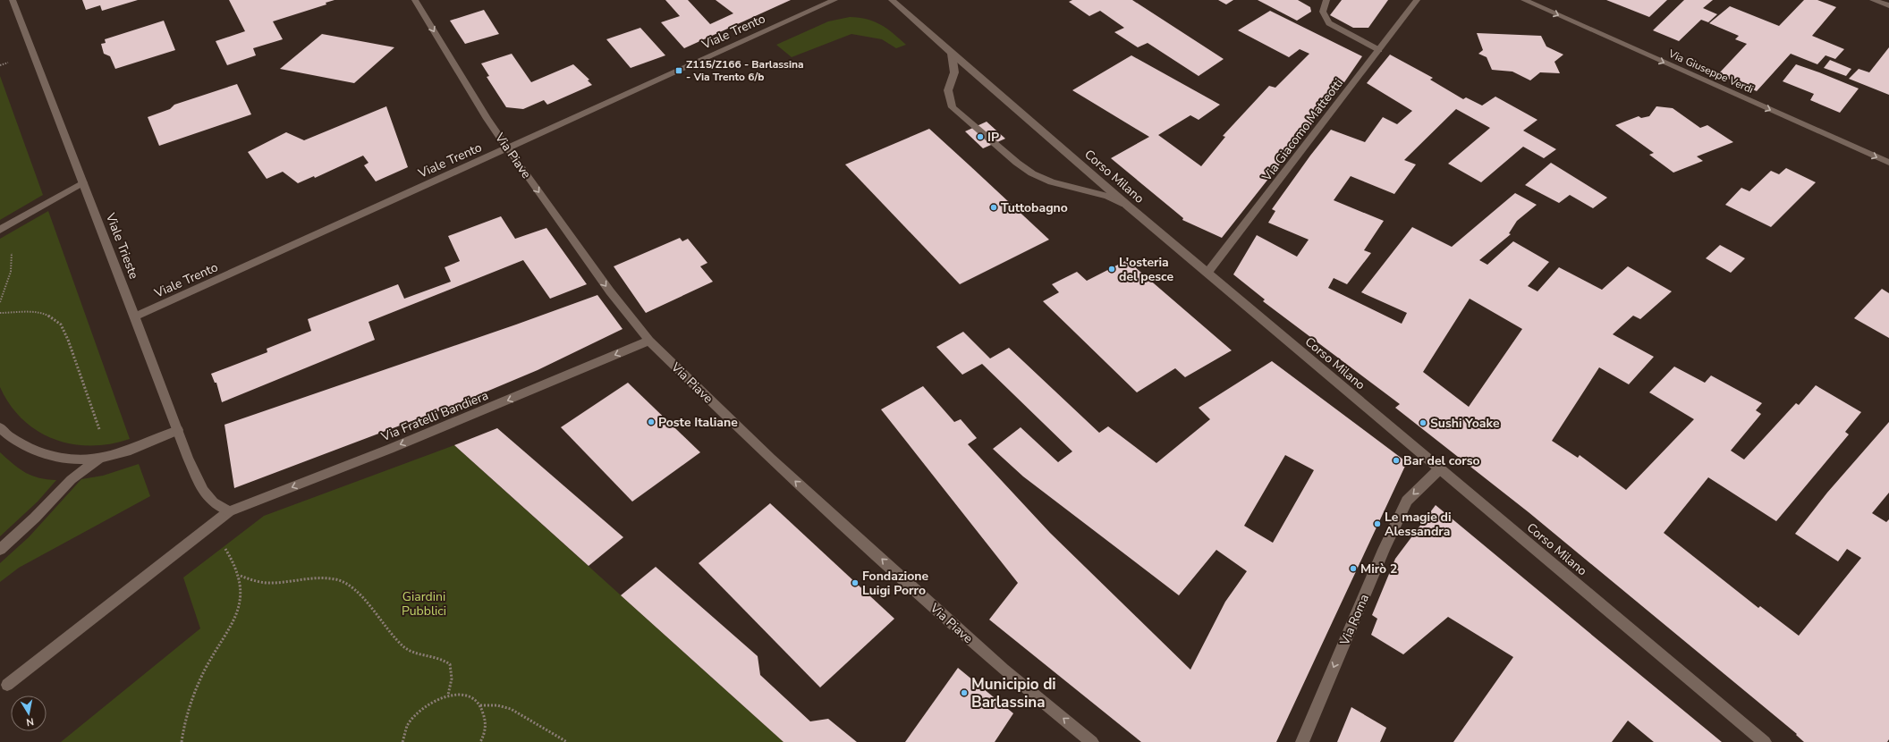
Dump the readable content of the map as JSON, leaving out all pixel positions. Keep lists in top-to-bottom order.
{
  "streets": {
    "street": [
      "Viale Trento",
      "Via Giuseppe Verdi",
      "Via Giacomo Matteotti",
      "Via Piave",
      "Corso Milano",
      "Viale Trieste",
      "Via Fratelli Bandiera",
      "Via Roma"
    ]
  },
  "crossings": [
    ["Viale Trento", "Via Piave"],
    ["Viale Trento", "Viale Trieste"],
    ["Via Giacomo Matteotti", "Corso Milano"],
    ["Via Piave", "Via Fratelli Bandiera"],
    ["Corso Milano", "Via Roma"],
    ["Viale Trieste", "Via Fratelli Bandiera"]
  ],
  "one_way": ["Via Giuseppe Verdi", "Via Fratelli Bandiera", "Via Roma"],
  "parks": ["Giardini Pubblici"],
  "places": {
    "transit": ["Z115/Z166 - Barlassina - Via Trento 6/b"],
    "other": [
      "IP",
      "Tuttobagno",
      "L'osteria del pesce",
      "Poste Italiane",
      "Sushi Yoake",
      "Bar del corso",
      "Le magie di Alessandra",
      "Mirò 2",
      "Fondazione Luigi Porro",
      "Municipio di Barlassina"
    ]
  },
  "north": "bottom"
}
